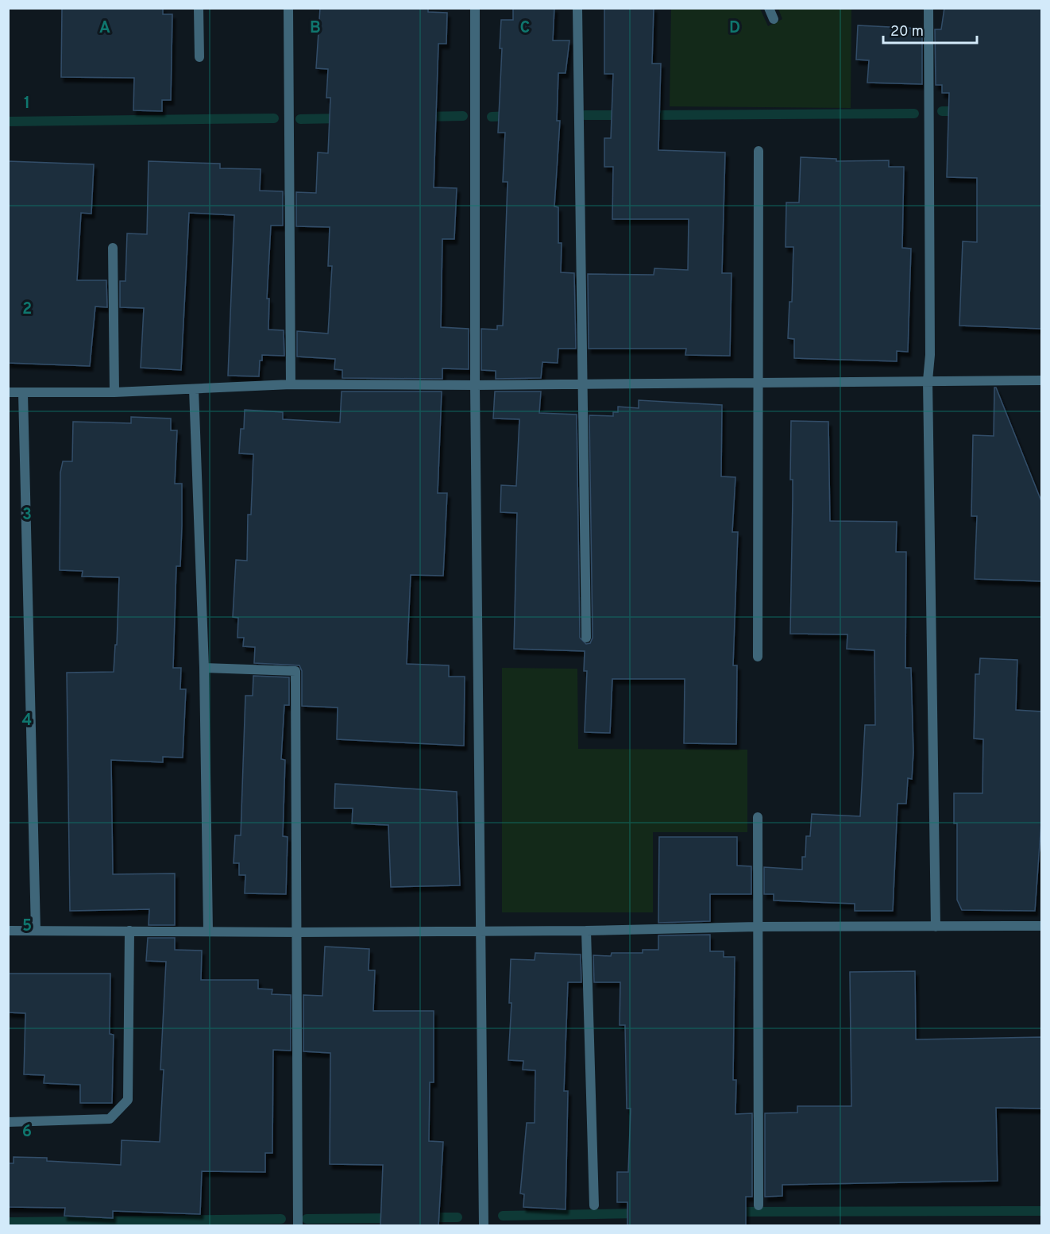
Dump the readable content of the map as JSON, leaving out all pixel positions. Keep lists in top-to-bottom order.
{
  "scale_bar": "20 m",
  "grid": {
    "columns": [
      "A",
      "B",
      "C",
      "D"
    ],
    "rows": [
      "1",
      "2",
      "3",
      "4",
      "5",
      "6"
    ]
  }
}
